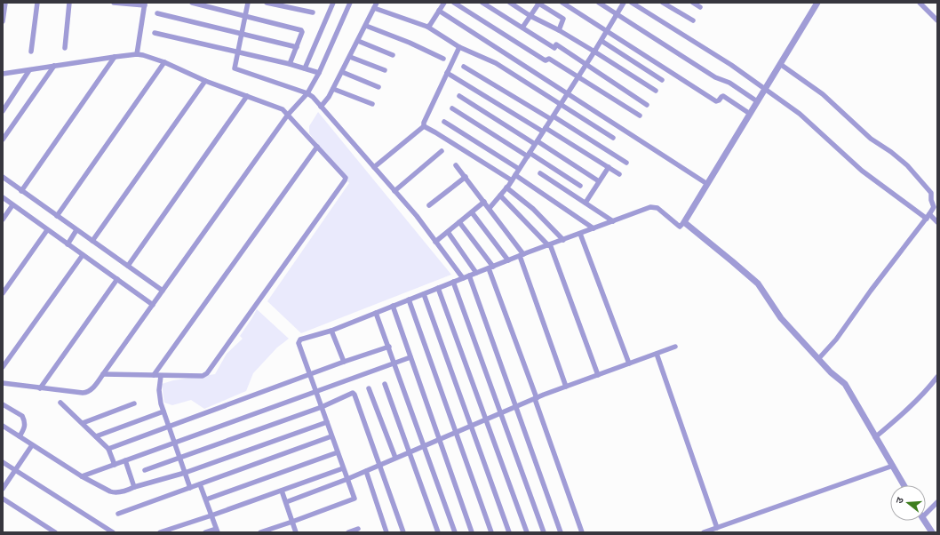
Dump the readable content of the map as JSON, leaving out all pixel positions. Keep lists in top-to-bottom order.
{
  "north": "left"
}
